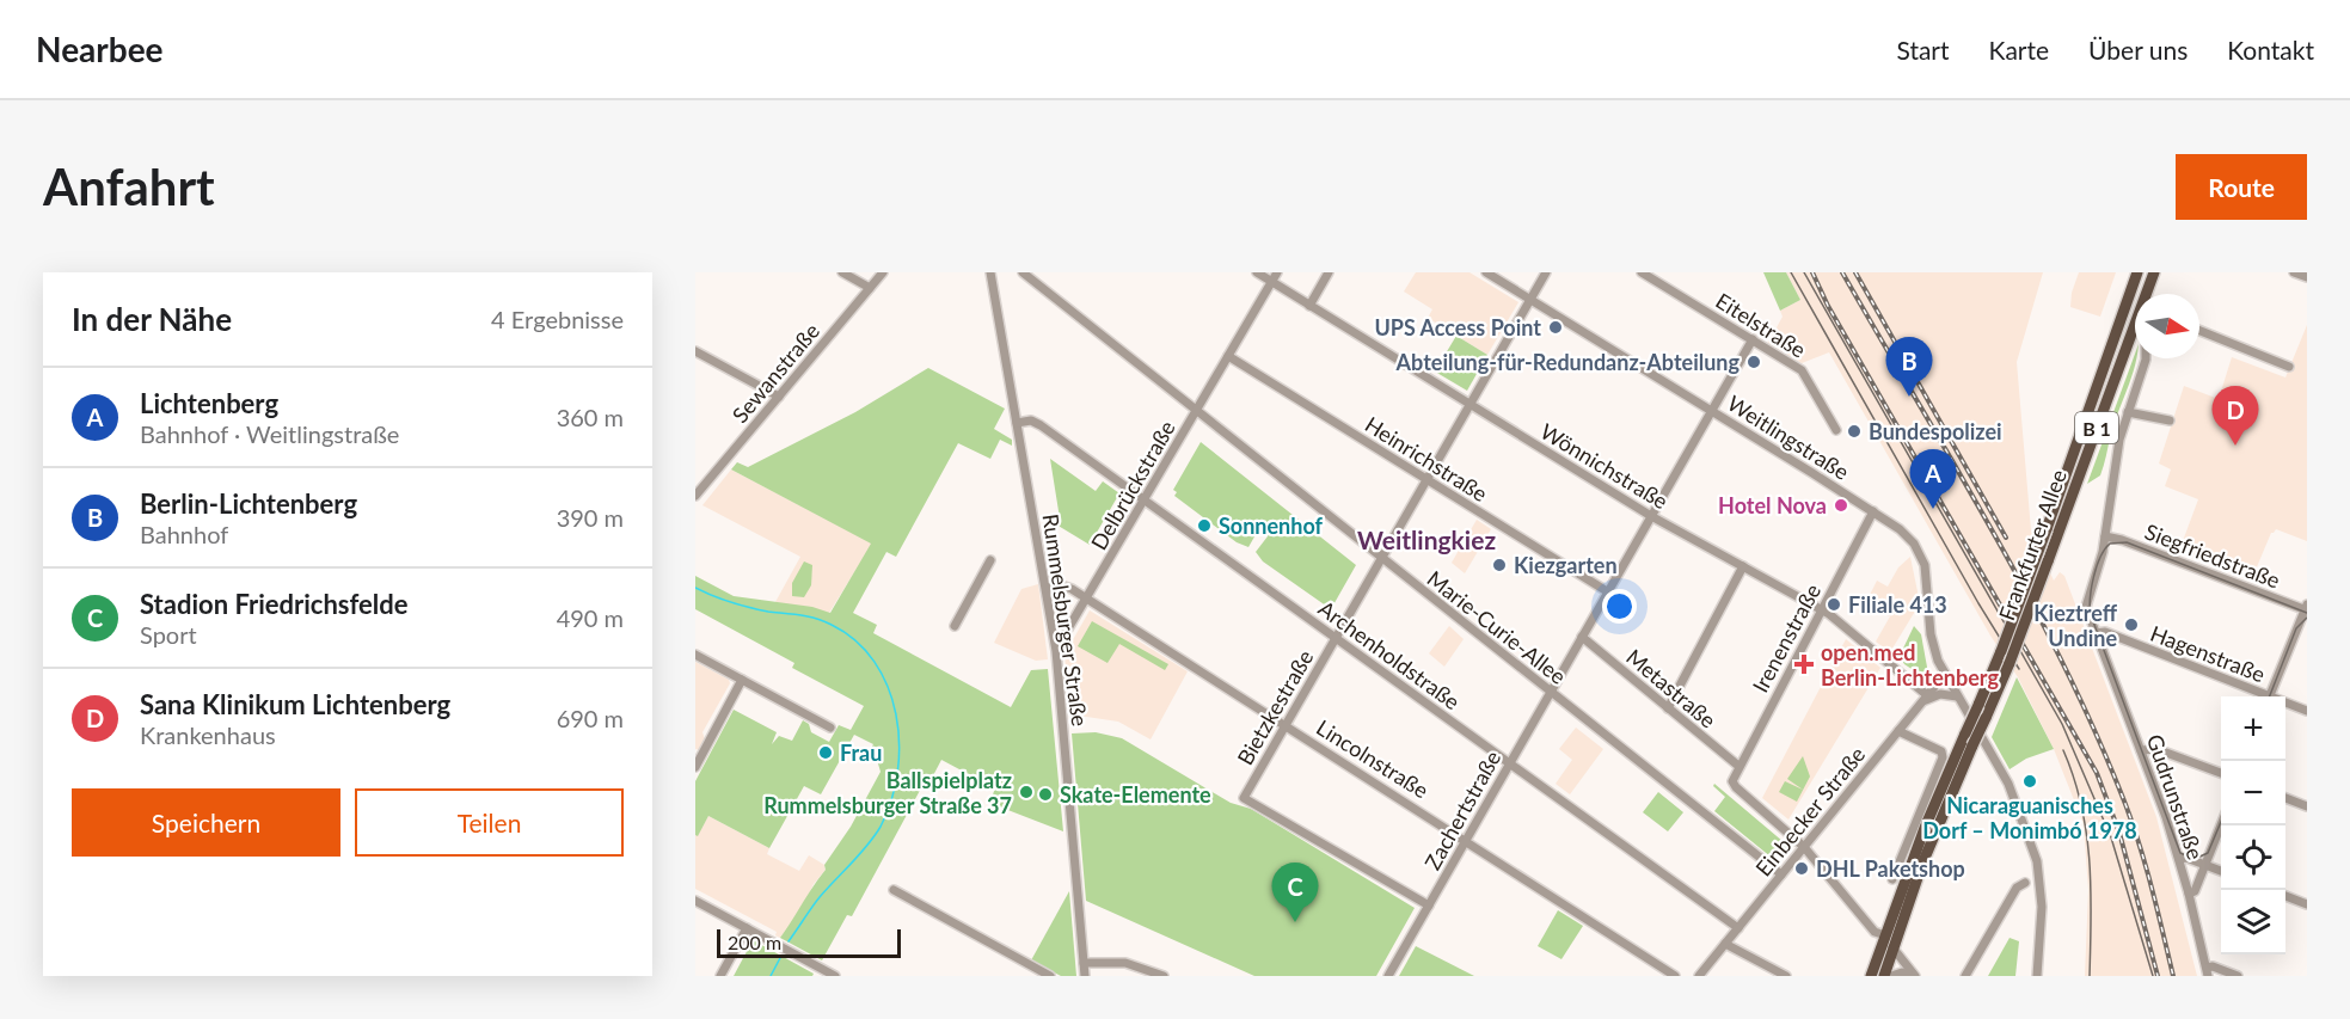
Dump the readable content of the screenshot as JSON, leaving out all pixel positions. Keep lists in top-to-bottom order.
{
  "streets": {
    "main road": ["B 1", "Frankfurter Allee"],
    "street": [
      "Eitelstraße",
      "Sewanstraße",
      "Weitlingstraße",
      "Heinrichstraße",
      "Wönnichstraße",
      "Delbrückstraße",
      "Siegfriedstraße",
      "Rummelsburger Straße",
      "Marie-Curie-Allee",
      "Irenenstraße",
      "Hagenstraße",
      "Archenholdstraße",
      "Metastraße",
      "Bietzkestraße",
      "Lincolnstraße",
      "Gudrunstraße",
      "Zachertstraße",
      "Einbecker Straße"
    ]
  },
  "crossings": [
    ["Eitelstraße", "Zachertstraße"],
    ["B 1", "Frankfurter Allee"],
    ["Weitlingstraße", "Irenenstraße"],
    ["Weitlingstraße", "Bietzkestraße"],
    ["Weitlingstraße", "Zachertstraße"],
    ["Weitlingstraße", "Einbecker Straße"],
    ["Heinrichstraße", "Delbrückstraße"],
    ["Heinrichstraße", "Bietzkestraße"],
    ["Heinrichstraße", "Zachertstraße"],
    ["Wönnichstraße", "Delbrückstraße"],
    ["Wönnichstraße", "Irenenstraße"],
    ["Wönnichstraße", "Bietzkestraße"],
    ["Wönnichstraße", "Zachertstraße"],
    ["Wönnichstraße", "Einbecker Straße"],
    ["Delbrückstraße", "Marie-Curie-Allee"],
    ["Delbrückstraße", "Archenholdstraße"],
    ["Delbrückstraße", "Lincolnstraße"],
    ["Rummelsburger Straße", "Archenholdstraße"],
    ["Rummelsburger Straße", "Lincolnstraße"],
    ["Marie-Curie-Allee", "Bietzkestraße"],
    ["Marie-Curie-Allee", "Zachertstraße"],
    ["Marie-Curie-Allee", "Einbecker Straße"],
    ["Irenenstraße", "Metastraße"],
    ["Irenenstraße", "Einbecker Straße"],
    ["Hagenstraße", "Gudrunstraße"],
    ["Archenholdstraße", "Bietzkestraße"],
    ["Archenholdstraße", "Zachertstraße"],
    ["Archenholdstraße", "Einbecker Straße"],
    ["Metastraße", "Zachertstraße"],
    ["Bietzkestraße", "Lincolnstraße"],
    ["Bietzkestraße", "Zachertstraße"],
    ["Lincolnstraße", "Zachertstraße"]
  ],
  "districts": ["Weitlingkiez"],
  "places": {
    "other": [
      "UPS Access Point",
      "Abteilung-für-Redundanz-Abteilung",
      "Bundespolizei",
      "Hotel Nova",
      "Sonnenhof",
      "Kiezgarten",
      "Filiale 413",
      "Kieztreff Undine",
      "Frau",
      "Nicaraguanisches Dorf – Monimbó 1978",
      "Ballspielplatz Rummelsburger Straße 37",
      "Skate-Elemente",
      "DHL Paketshop"
    ],
    "health": ["open.med Berlin-Lichtenberg"]
  },
  "scale_bar": "200 m",
  "north": "right",
  "page": {
    "header": "Nearbee",
    "nav": [
      "Start",
      "Karte",
      "Über uns",
      "Kontakt"
    ],
    "buttons": [
      "Route",
      ["Speichern", "Teilen"]
    ],
    "title": "Anfahrt",
    "heading": ["In der Nähe", "4 Ergebnisse"],
    "pins": [
      "B",
      "D",
      "A",
      "C"
    ],
    "list": [
      {
        "mark": "A",
        "name": "Lichtenberg",
        "note": "Bahnhof · Weitlingstraße",
        "value": "360 m"
      },
      {
        "mark": "B",
        "name": "Berlin-Lichtenberg",
        "note": "Bahnhof",
        "value": "390 m"
      },
      {
        "mark": "C",
        "name": "Stadion Friedrichsfelde",
        "note": "Sport",
        "value": "490 m"
      },
      {
        "mark": "D",
        "name": "Sana Klinikum Lichtenberg",
        "note": "Krankenhaus",
        "value": "690 m"
      }
    ],
    "map_buttons": ["+", "−"],
    "scale": "200 m"
  }
}
